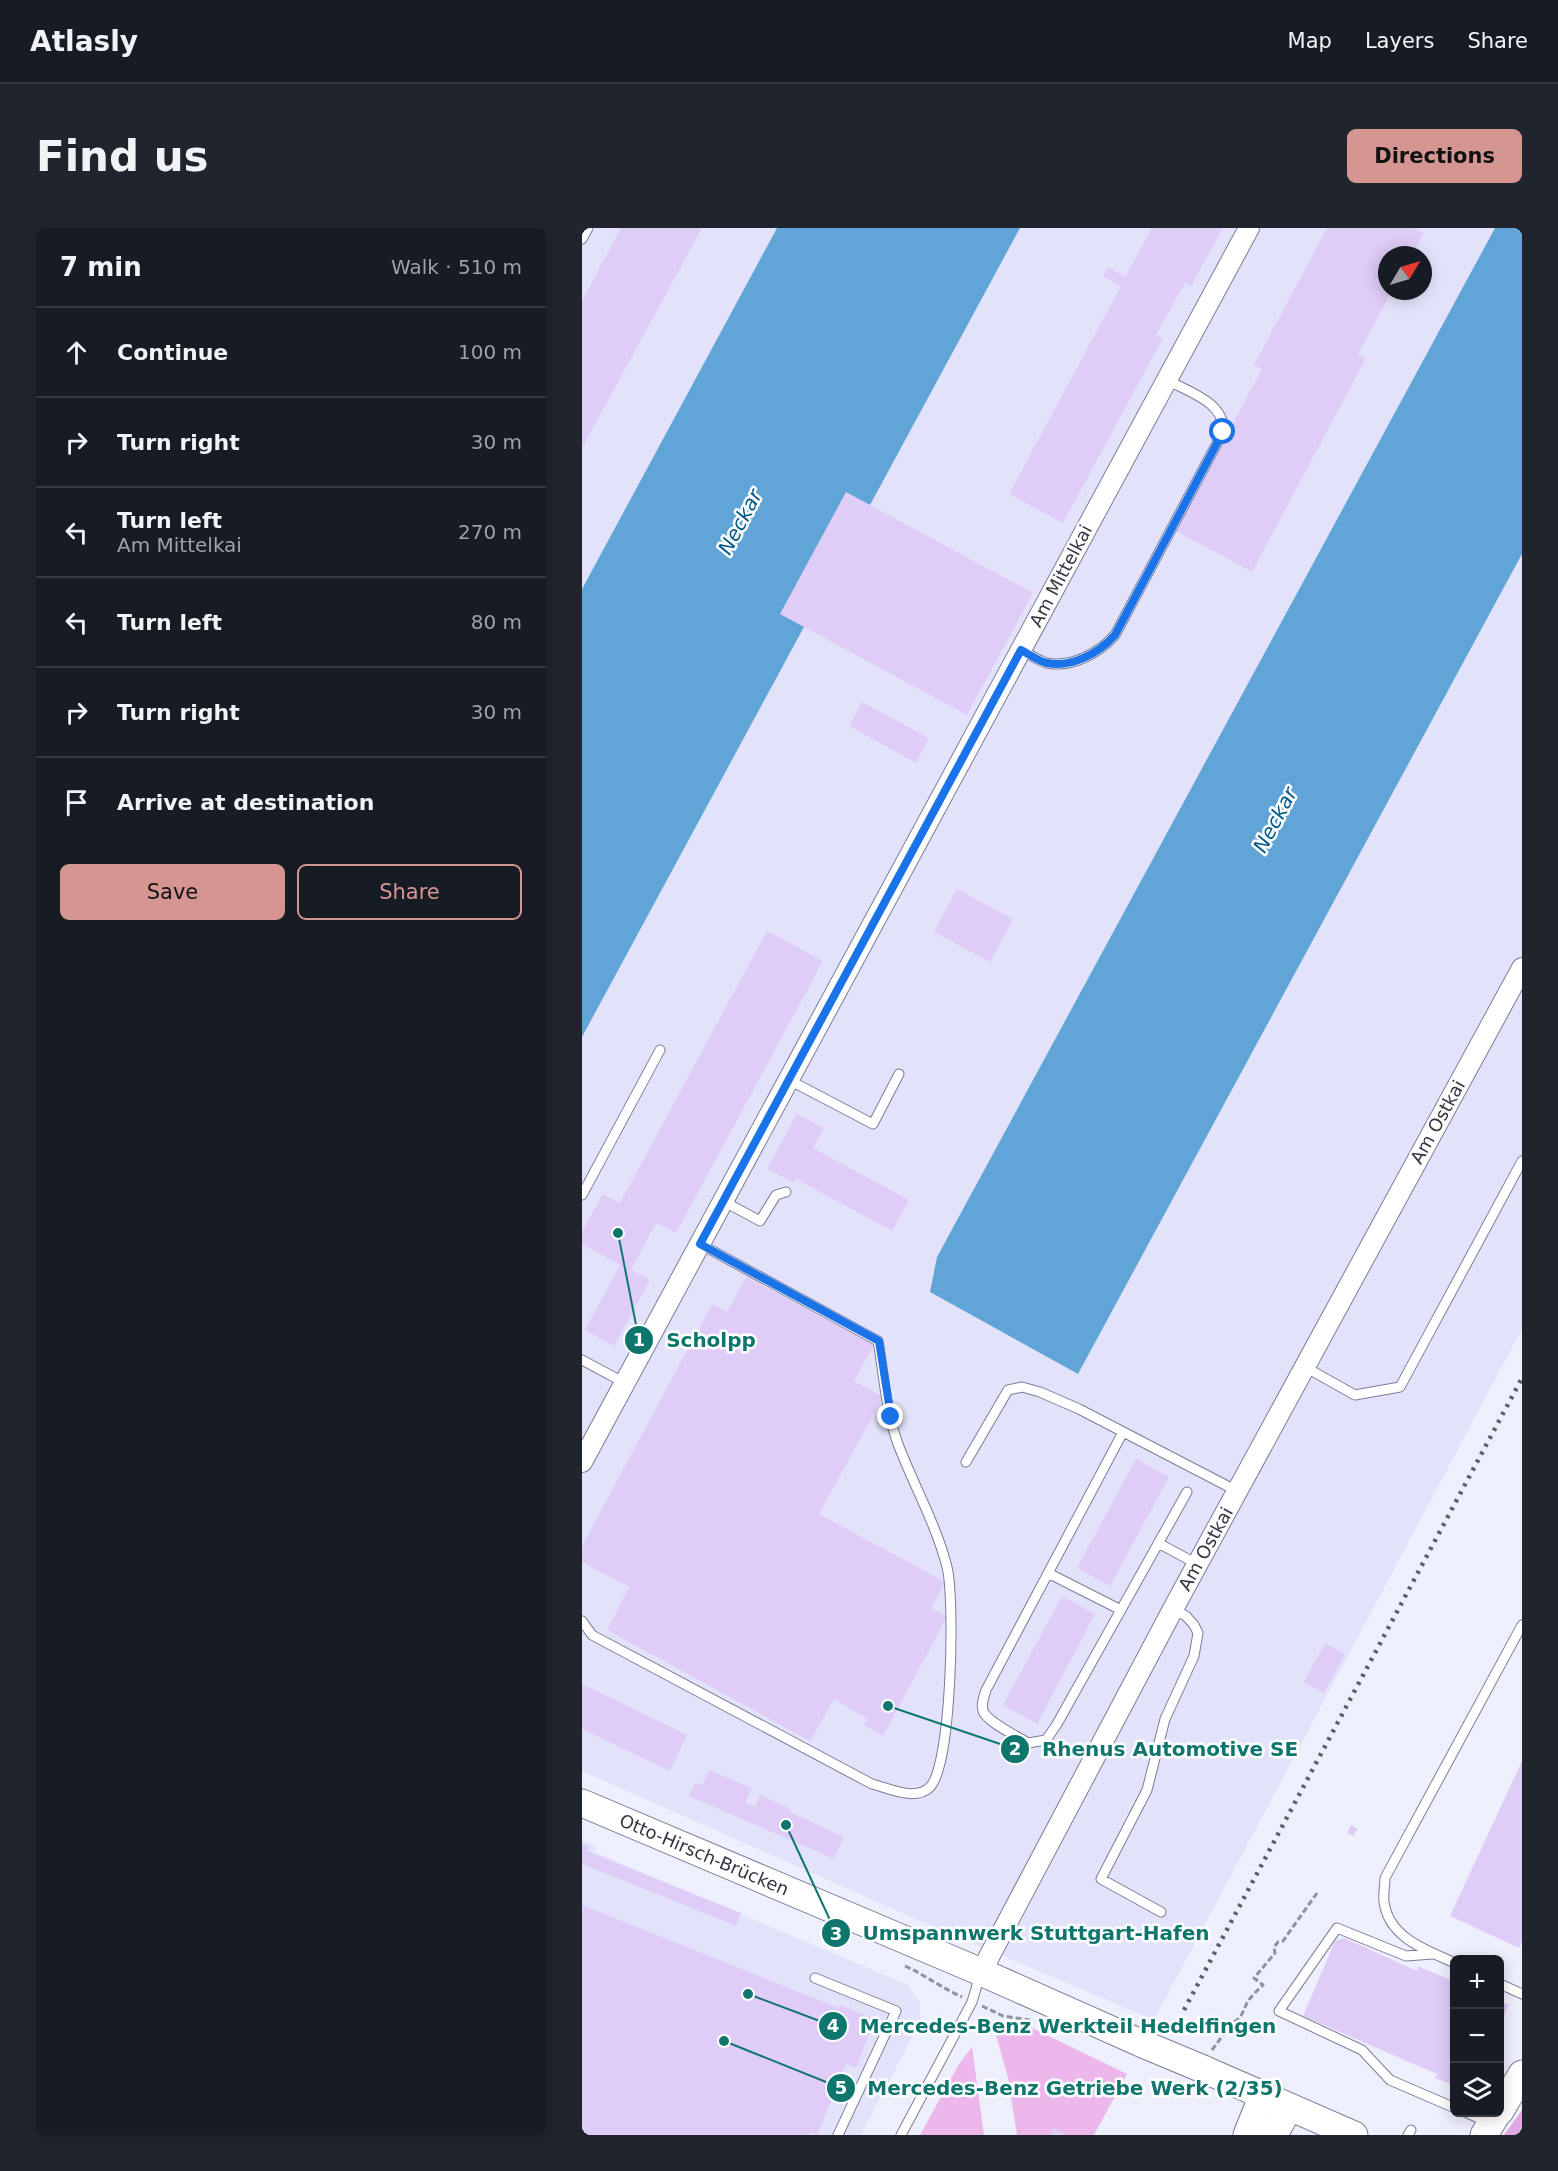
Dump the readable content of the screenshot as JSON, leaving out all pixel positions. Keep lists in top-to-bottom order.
{
  "streets": {
    "main road": ["Otto-Hirsch-Brücken"],
    "street": ["Am Mittelkai", "Am Ostkai"]
  },
  "crossings": [
    ["Am Ostkai", "Otto-Hirsch-Brücken"]
  ],
  "water": ["Neckar"],
  "places": [
    "Scholpp",
    "Rhenus Automotive SE",
    "Umspannwerk Stuttgart-Hafen",
    "Mercedes-Benz Werkteil Hedelfingen",
    "Mercedes-Benz Getriebe Werk (2/35)"
  ],
  "north": "top right",
  "page": {
    "header": "Atlasly",
    "nav": ["Map", "Layers", "Share"],
    "buttons": [
      "Directions",
      ["Save", "Share"]
    ],
    "title": "Find us",
    "heading": ["7 min", "Walk · 510 m"],
    "list": [
      ["Continue", "100 m"],
      ["Turn right", "30 m"],
      ["Turn left", "Am Mittelkai", "270 m"],
      ["Turn left", "80 m"],
      ["Turn right", "30 m"],
      "Arrive at destination"
    ],
    "map_buttons": ["+", "−"]
  }
}
